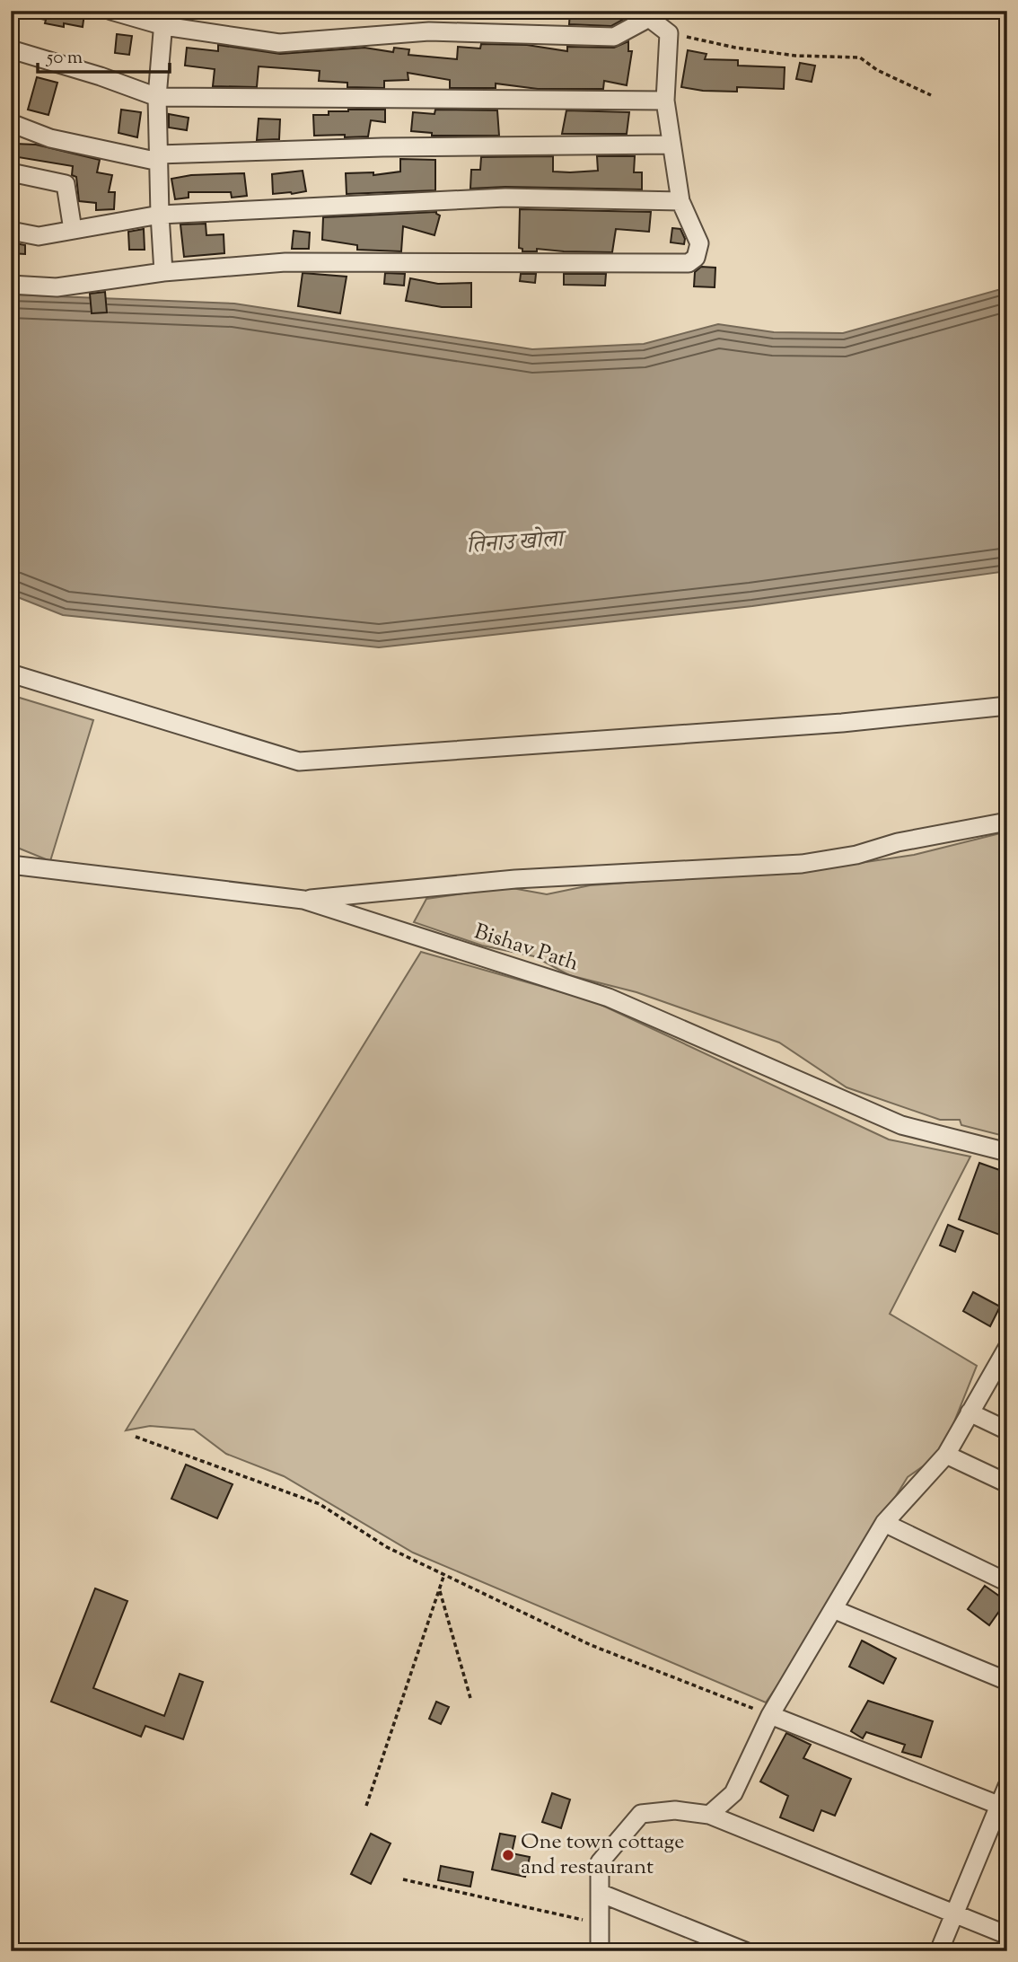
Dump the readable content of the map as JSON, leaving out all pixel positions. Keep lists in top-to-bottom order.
{
  "streets": {
    "street": ["Bishav Path"]
  },
  "water": ["तिनाउ खोला"],
  "places": ["One town cottage and restaurant"],
  "scale_bar": "50 m"
}
